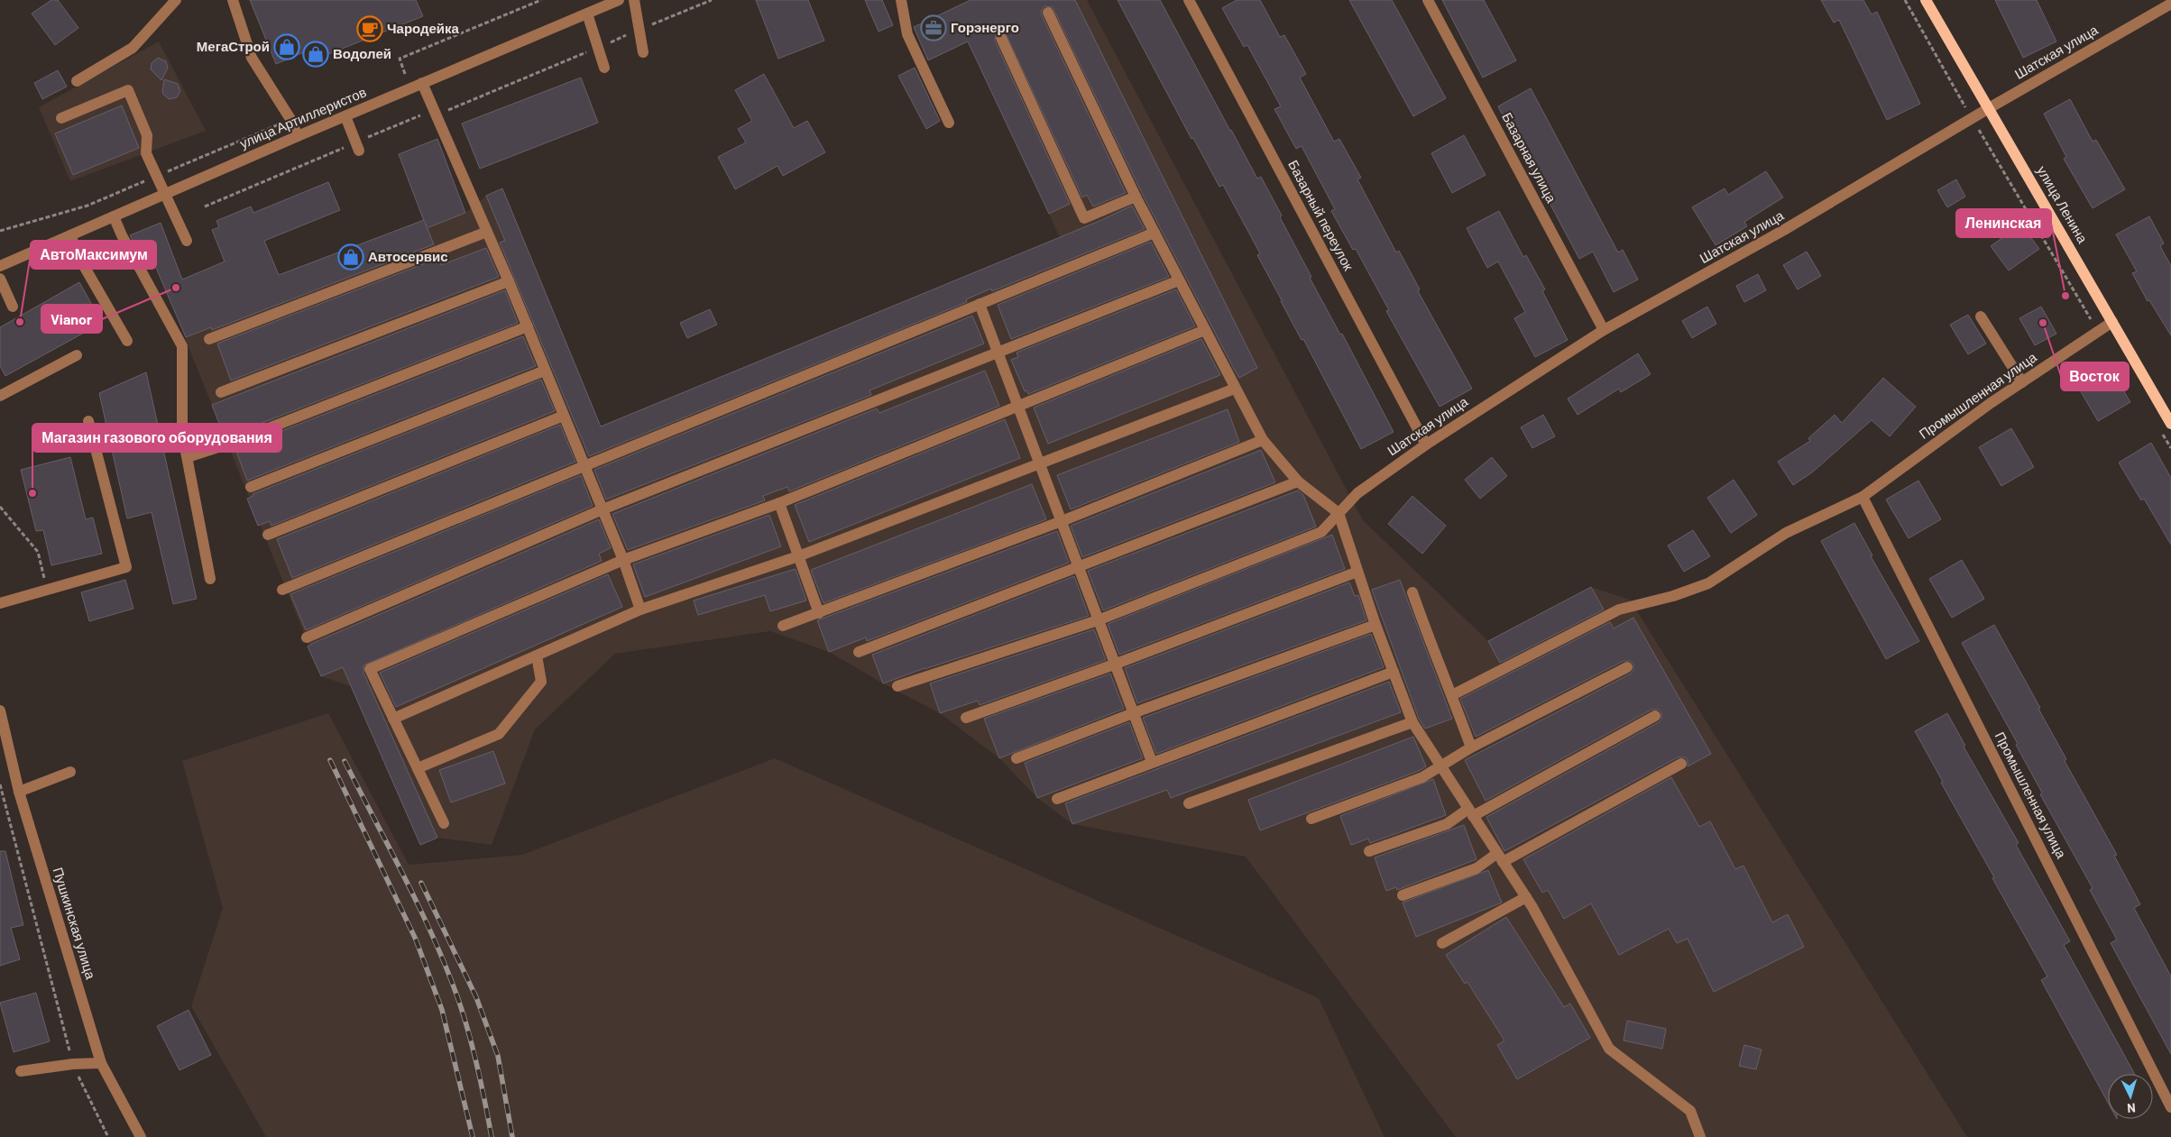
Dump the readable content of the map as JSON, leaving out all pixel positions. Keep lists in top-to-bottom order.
{
  "streets": {
    "main road": ["улица Ленина"],
    "street": [
      "Шатская улица",
      "улица Артиллеристов",
      "Базарная улица",
      "Базарный переулок",
      "Промышленная улица",
      "Пушкинская улица"
    ]
  },
  "crossings": [
    ["Шатская улица", "Базарная улица"],
    ["Шатская улица", "улица Ленина"],
    ["Шатская улица", "Базарный переулок"],
    ["улица Ленина", "Промышленная улица"]
  ],
  "places": {
    "office": ["Горэнерго"],
    "cafe": ["Чародейка"],
    "shop": ["МегаСтрой", "Водолей", "Автосервис"],
    "other": [
      "Vianor",
      "Ленинская",
      "АвтоМаксимум",
      "Восток",
      "Магазин газового оборудования"
    ]
  },
  "north": "bottom"
}
